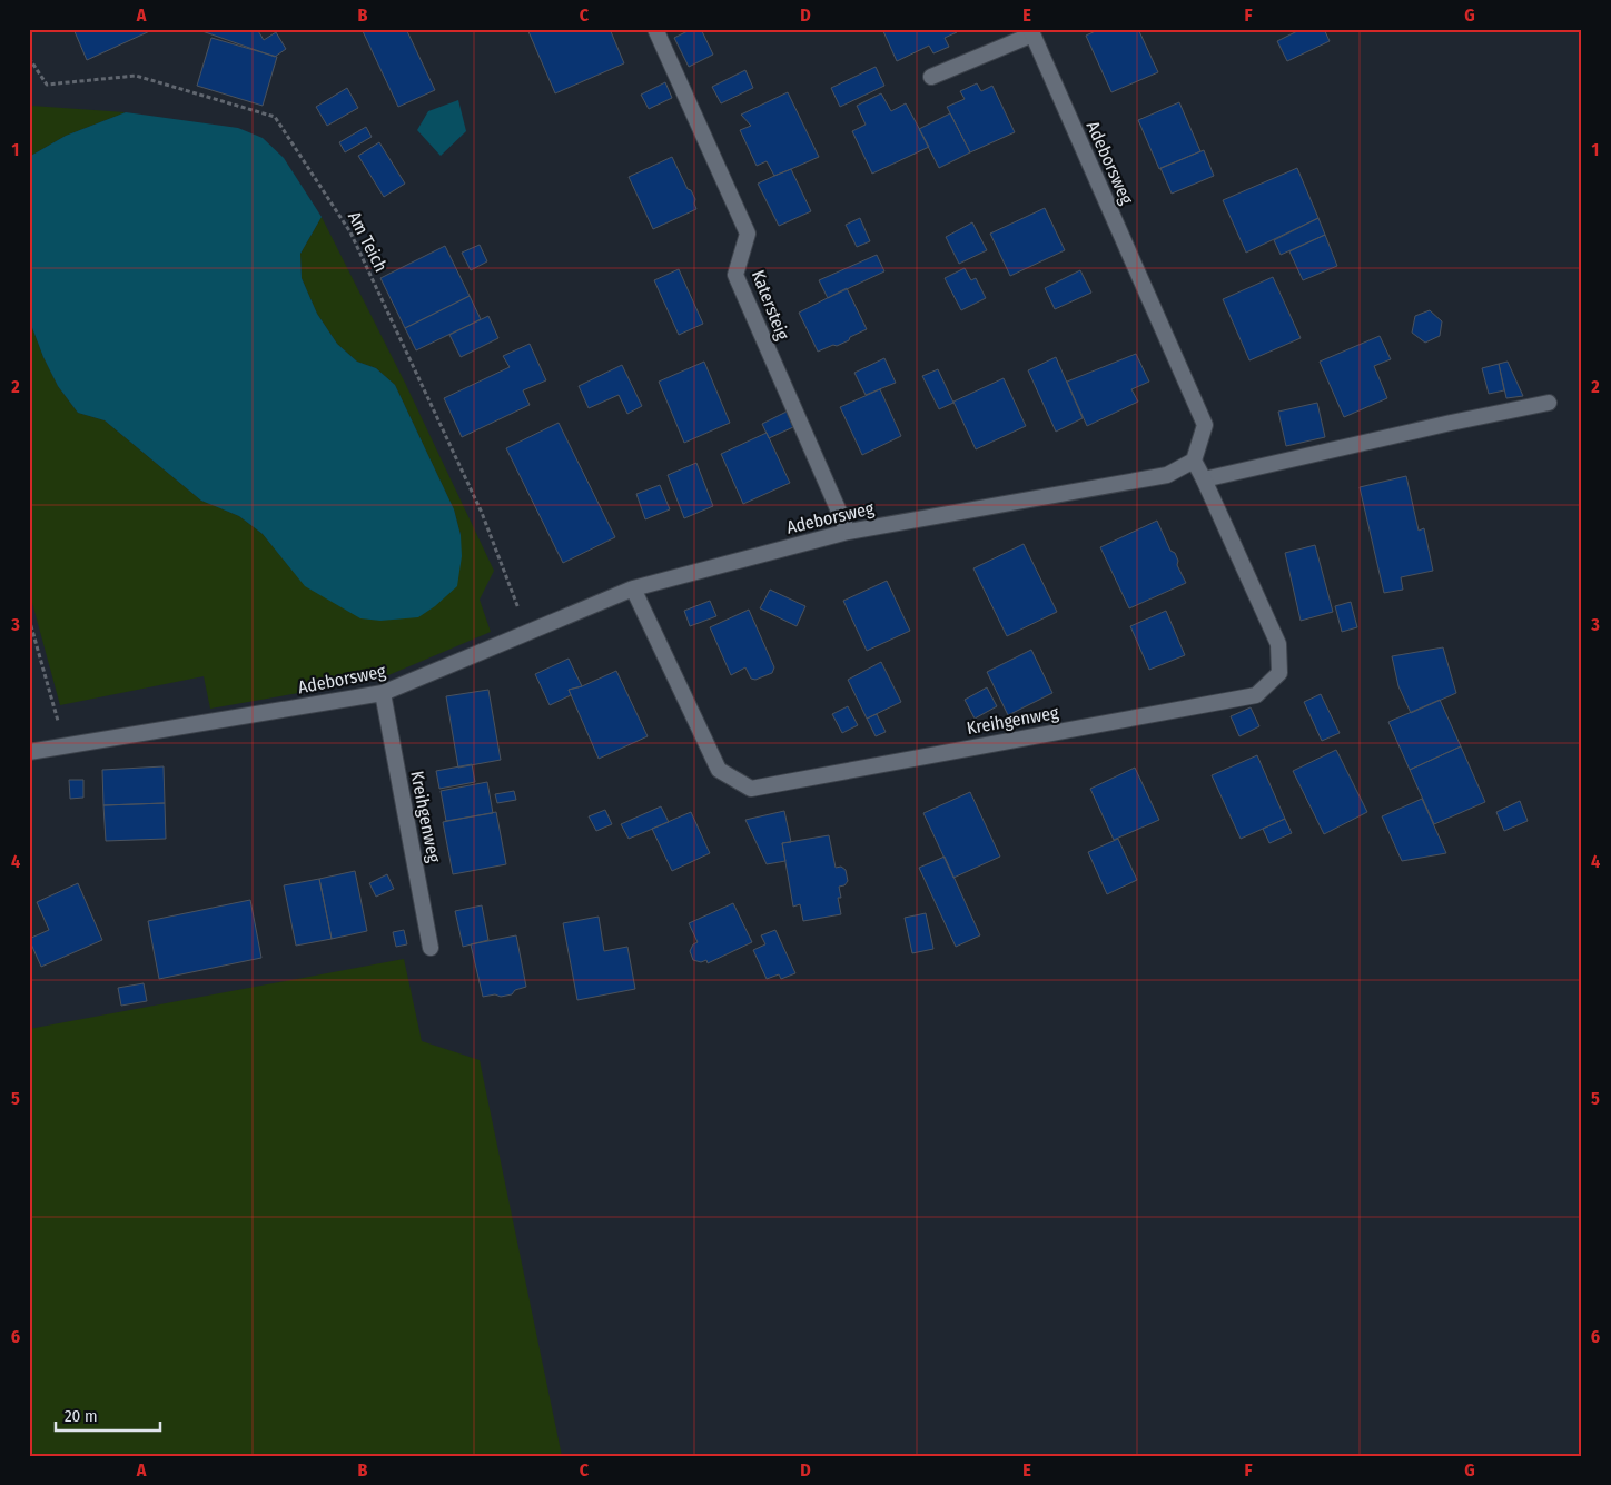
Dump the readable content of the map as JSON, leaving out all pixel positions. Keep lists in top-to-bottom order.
{
  "streets": {
    "street": ["Adeborsweg", "Katersteig", "Kreihgenweg"],
    "path": ["Am Teich"]
  },
  "crossings": [
    ["Adeborsweg", "Am Teich"],
    ["Adeborsweg", "Katersteig"],
    ["Adeborsweg", "Kreihgenweg"]
  ],
  "scale_bar": "20 m",
  "grid": {
    "columns": [
      "A",
      "B",
      "C",
      "D",
      "E",
      "F",
      "G"
    ],
    "rows": [
      "1",
      "2",
      "3",
      "4",
      "5",
      "6"
    ]
  }
}
